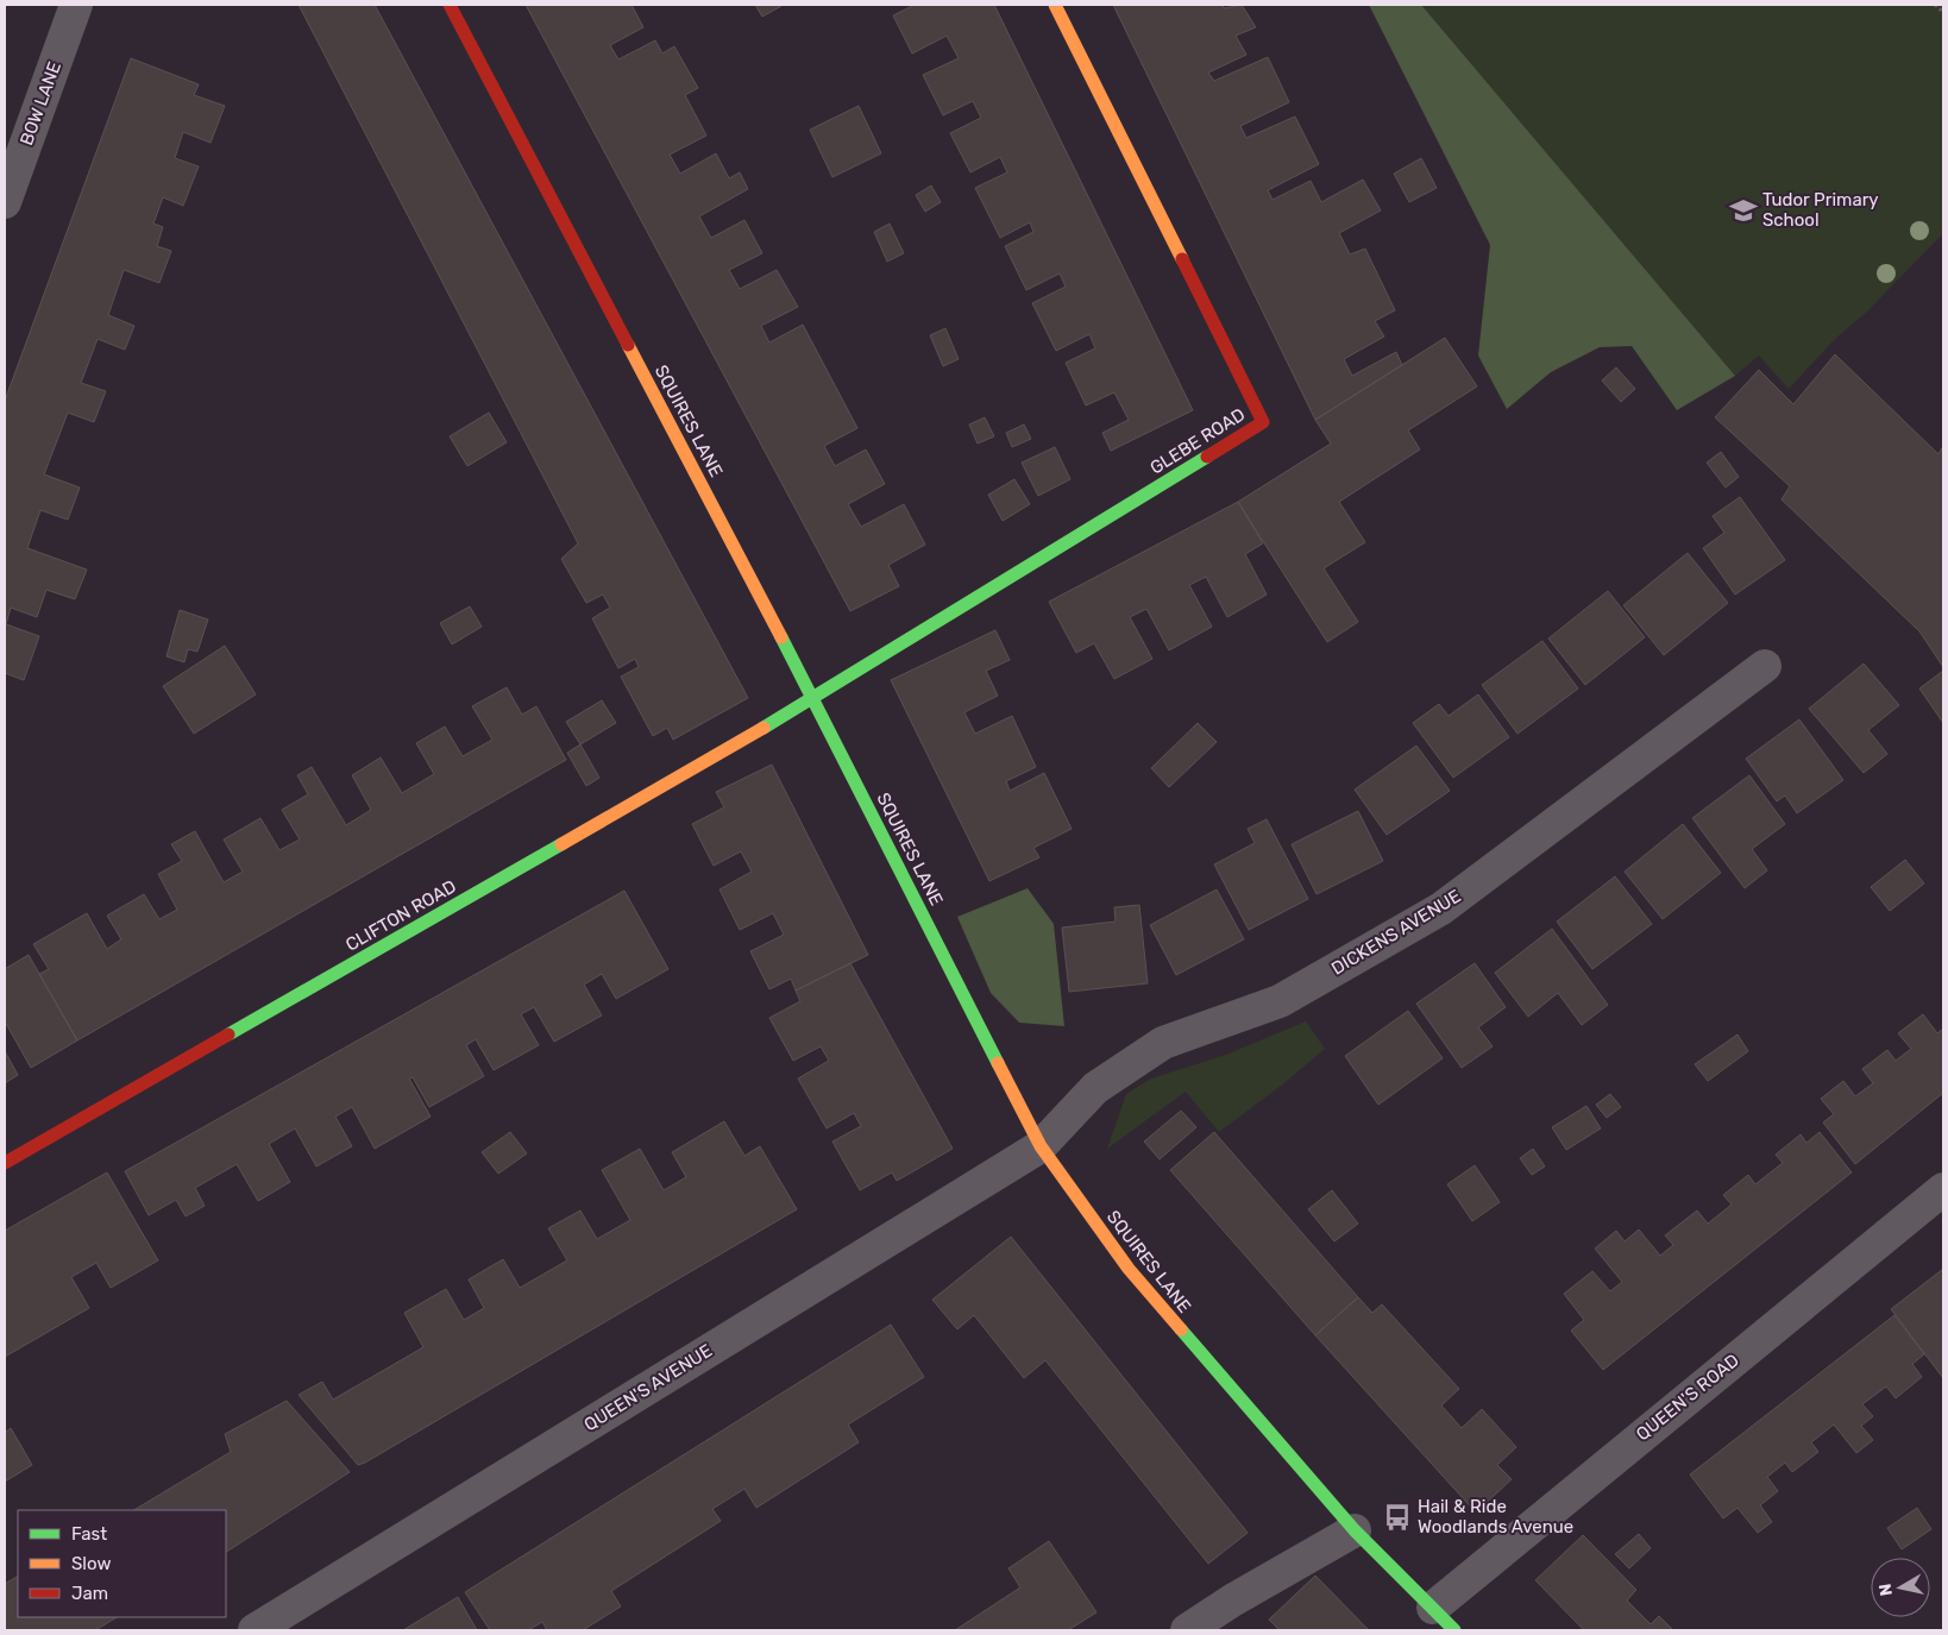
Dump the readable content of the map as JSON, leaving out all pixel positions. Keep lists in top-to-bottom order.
{
  "streets": {
    "street": [
      "BOW LANE",
      "SQUIRES LANE",
      "GLEBE ROAD",
      "CLIFTON ROAD",
      "DICKENS AVENUE",
      "QUEEN'S AVENUE",
      "QUEEN'S ROAD"
    ]
  },
  "crossings": [
    ["SQUIRES LANE", "GLEBE ROAD"],
    ["SQUIRES LANE", "CLIFTON ROAD"],
    ["SQUIRES LANE", "DICKENS AVENUE"],
    ["SQUIRES LANE", "QUEEN'S AVENUE"],
    ["SQUIRES LANE", "QUEEN'S ROAD"],
    ["GLEBE ROAD", "CLIFTON ROAD"],
    ["DICKENS AVENUE", "QUEEN'S AVENUE"]
  ],
  "places": {
    "school or university": ["Tudor Primary School"],
    "bus stop": ["Hail & Ride Woodlands Avenue"]
  },
  "legend": ["Fast", "Slow", "Jam"],
  "north": "left"
}
